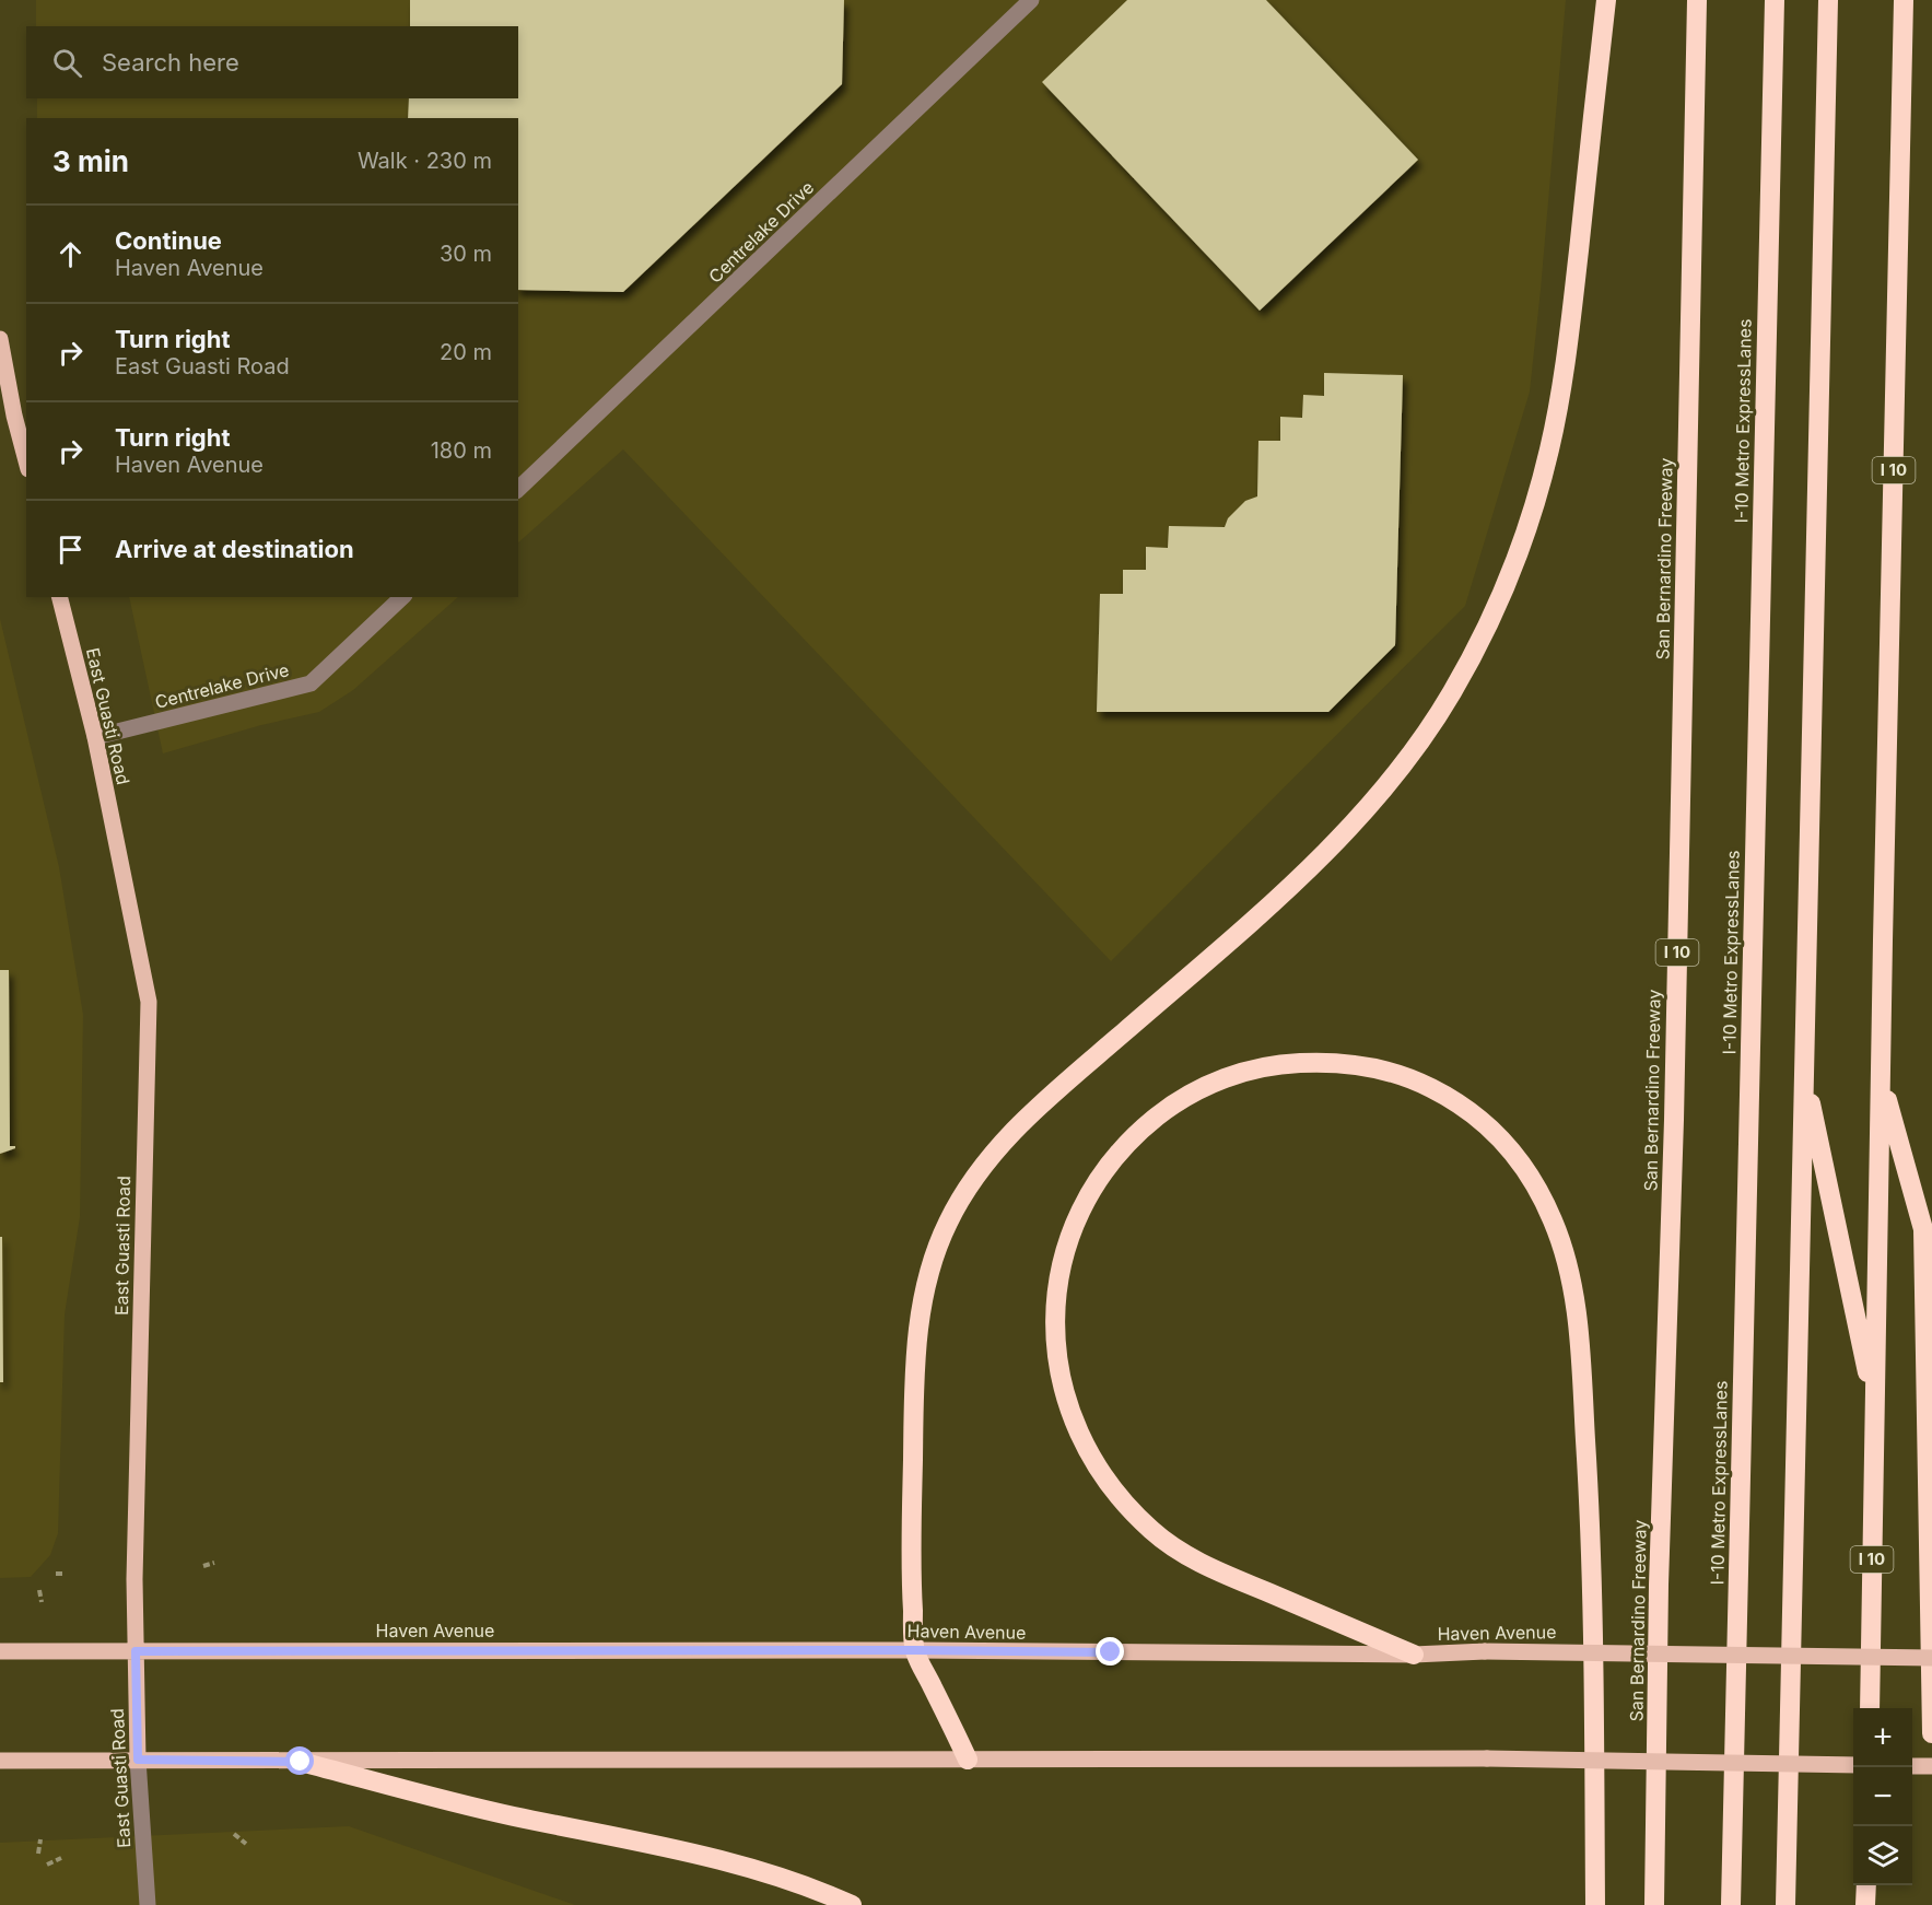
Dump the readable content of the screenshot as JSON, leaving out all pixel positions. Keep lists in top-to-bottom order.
{
  "streets": {
    "highway": ["I-10 Metro ExpressLanes", "I 10", "San Bernardino Freeway"],
    "main road": ["East Guasti Road", "Haven Avenue"],
    "street": ["Centrelake Drive"]
  },
  "crossings": [
    ["Centrelake Drive", "East Guasti Road"],
    ["East Guasti Road", "Haven Avenue"]
  ],
  "page": {
    "search": "Search here",
    "heading": ["3 min", "Walk · 230 m"],
    "list": [
      ["Continue", "Haven Avenue", "30 m"],
      ["Turn right", "East Guasti Road", "20 m"],
      ["Turn right", "Haven Avenue", "180 m"],
      "Arrive at destination"
    ],
    "map_buttons": ["+", "−"]
  }
}
